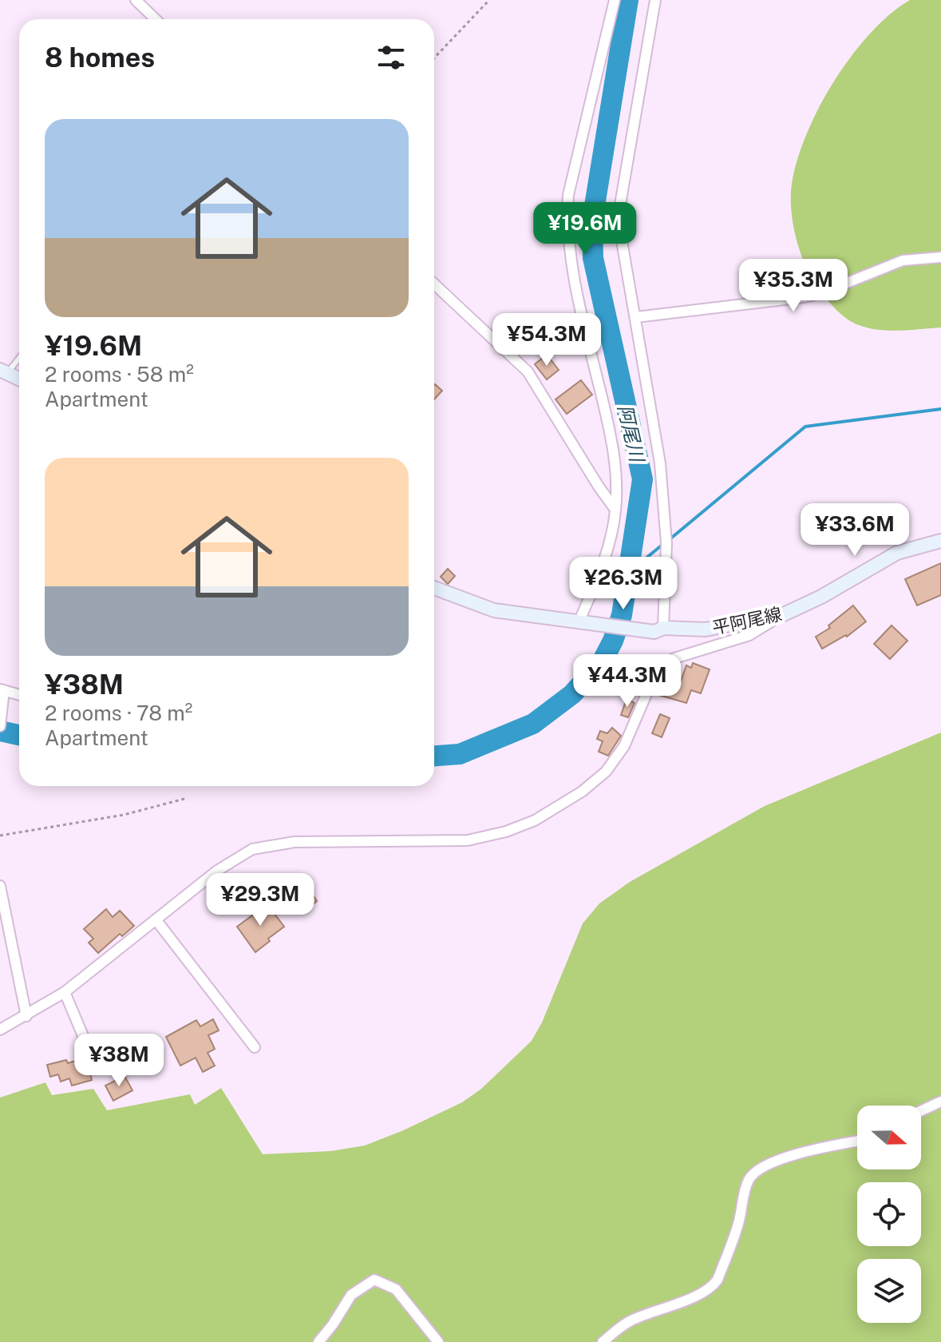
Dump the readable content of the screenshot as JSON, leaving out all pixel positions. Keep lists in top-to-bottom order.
{
  "streets": {
    "main road": ["平阿尾線"]
  },
  "water": ["阿尾川"],
  "north": "right",
  "page": {
    "heading": "8 homes",
    "list": [
      {
        "name": "¥19.6M",
        "note": "2 rooms · 58 m² · Apartment"
      },
      {
        "name": "¥38M",
        "note": "2 rooms · 78 m² · Apartment"
      }
    ],
    "price": [
      "¥19.6M",
      "¥35.3M",
      "¥54.3M",
      "¥33.6M",
      "¥26.3M",
      "¥44.3M",
      "¥29.3M",
      "¥38M"
    ]
  }
}
